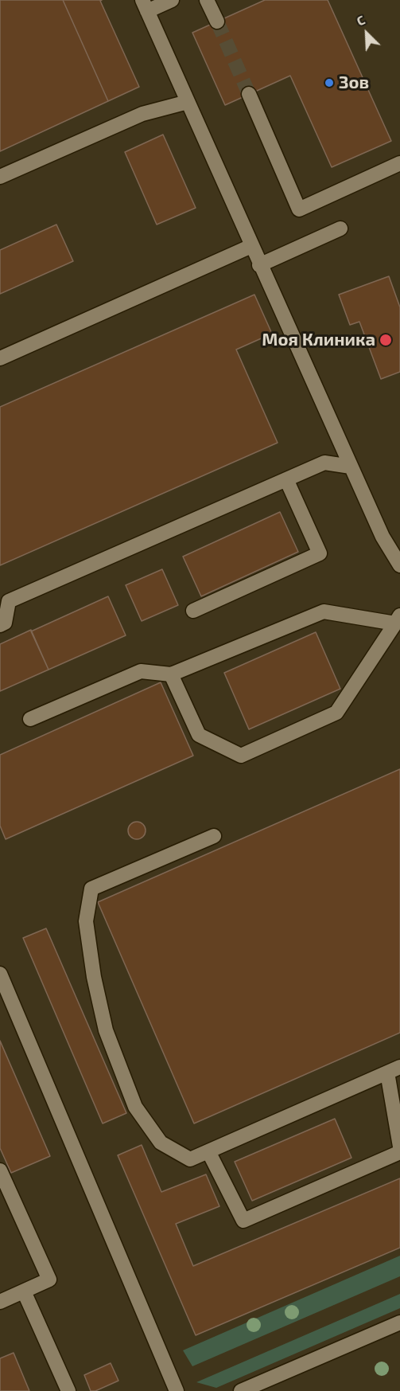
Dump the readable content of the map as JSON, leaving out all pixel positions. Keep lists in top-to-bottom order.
{
  "places": ["Зов", "Моя Клиника"],
  "north": "top left"
}
